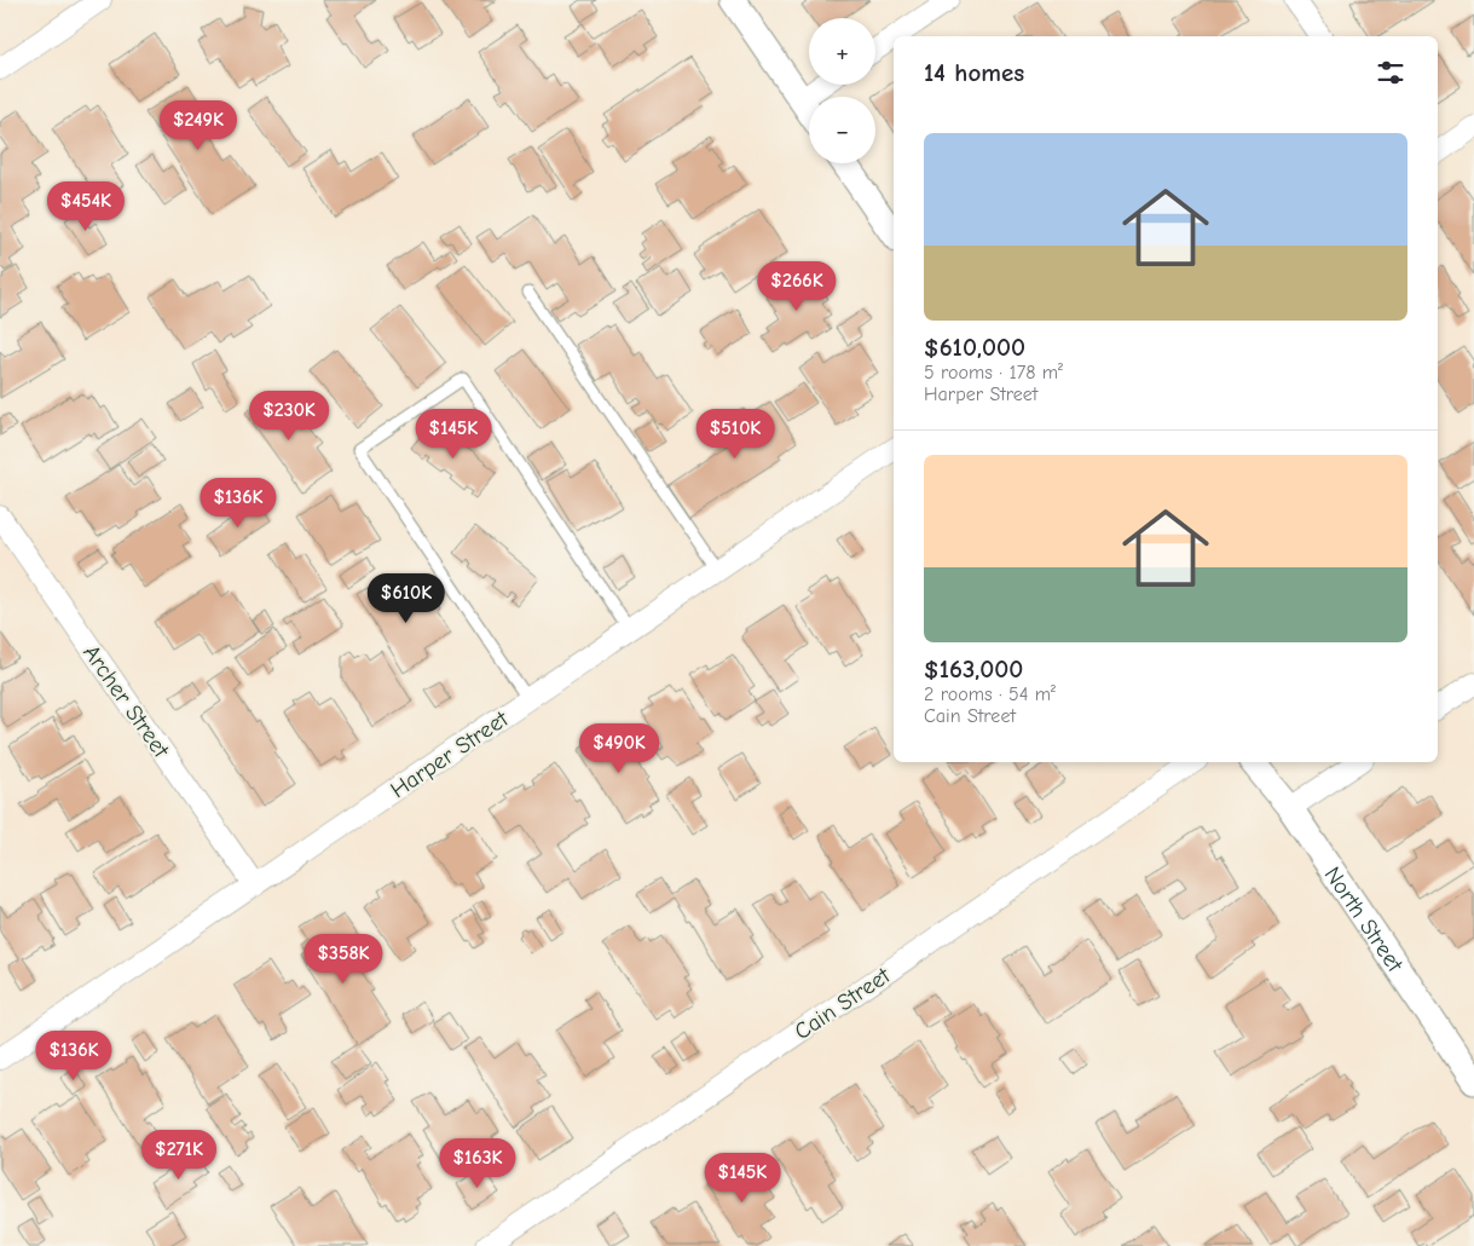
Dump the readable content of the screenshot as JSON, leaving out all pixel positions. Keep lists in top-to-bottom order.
{
  "streets": {
    "street": [
      "Archer Street",
      "Harper Street",
      "North Street",
      "Cain Street"
    ]
  },
  "crossings": [
    ["Archer Street", "Harper Street"]
  ],
  "page": {
    "map_buttons": ["+", "−"],
    "heading": "14 homes",
    "price": [
      "$249K",
      "$454K",
      "$266K",
      "$230K",
      "$145K",
      "$510K",
      "$136K",
      "$610K",
      "$490K",
      "$358K",
      "$136K",
      "$271K",
      "$163K",
      "$145K"
    ],
    "list": [
      {
        "name": "$610,000",
        "note": "5 rooms · 178 m² · Harper Street"
      },
      {
        "name": "$163,000",
        "note": "2 rooms · 54 m² · Cain Street"
      }
    ]
  }
}
